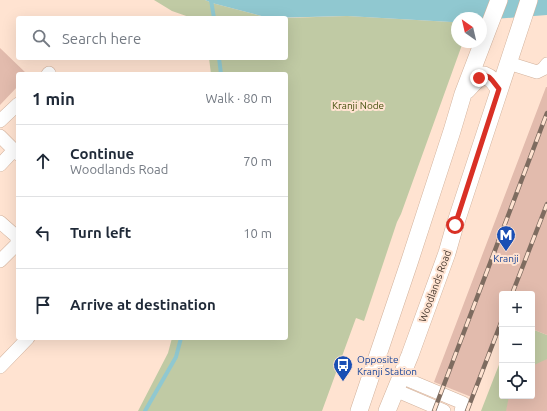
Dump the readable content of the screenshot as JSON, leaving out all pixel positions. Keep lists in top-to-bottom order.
{
  "streets": {
    "main road": ["Woodlands Road"]
  },
  "parks": ["Kranji Node"],
  "places": {
    "metro station": ["Kranji"],
    "bus stop": ["Opposite Kranji Station"]
  },
  "north": "top left",
  "page": {
    "search": "Search here",
    "heading": ["1 min", "Walk · 80 m"],
    "list": [
      ["Continue", "Woodlands Road", "70 m"],
      ["Turn left", "10 m"],
      "Arrive at destination"
    ],
    "map_buttons": ["+", "−"]
  }
}
